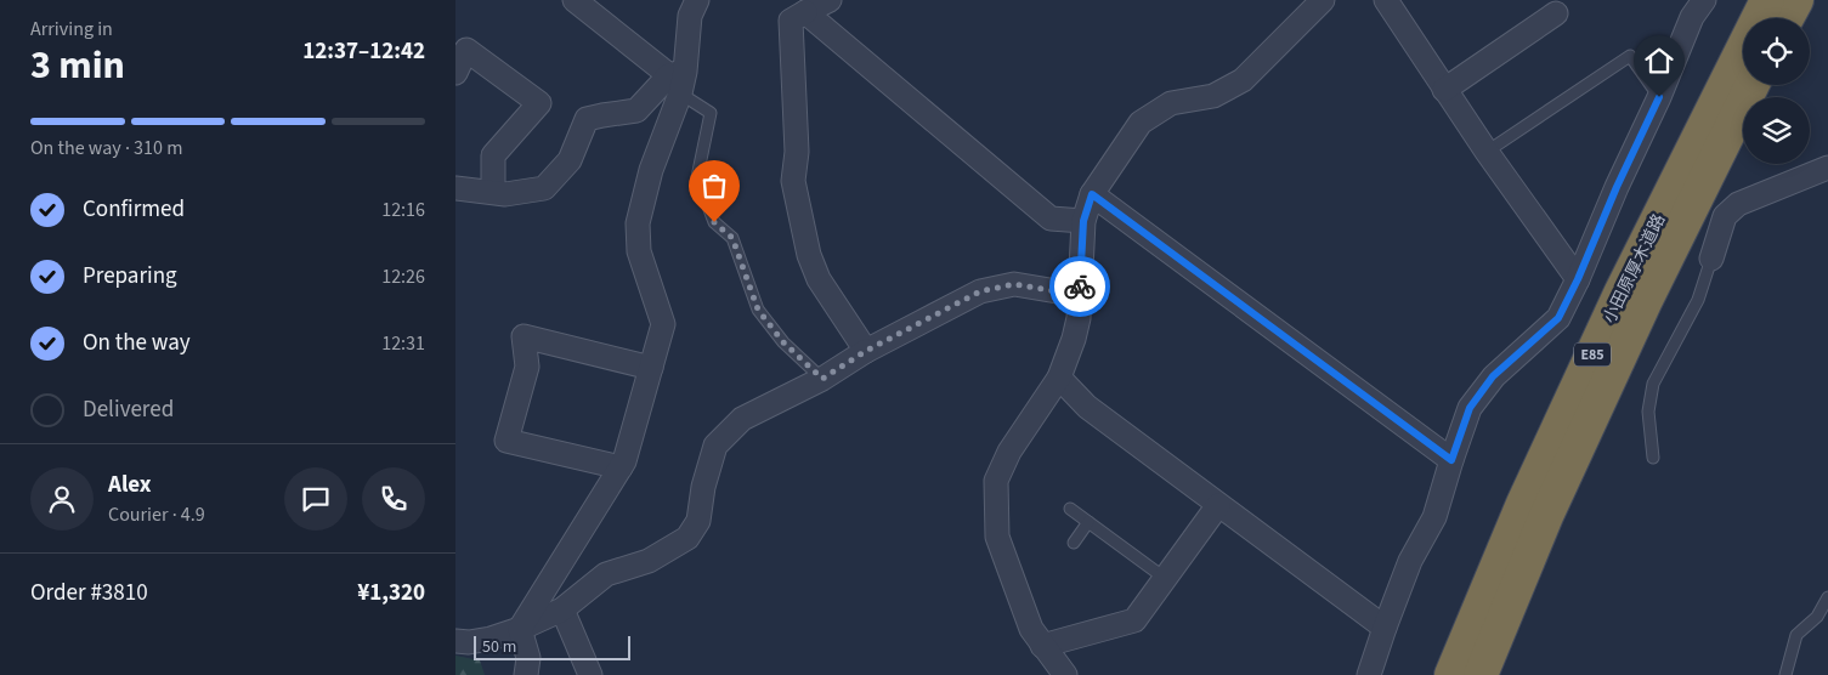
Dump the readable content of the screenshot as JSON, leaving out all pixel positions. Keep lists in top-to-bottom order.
{
  "streets": {
    "highway": ["小田原厚木道路", "E85"]
  },
  "scale_bar": "50 m",
  "page": {
    "heading": ["3 min", "Arriving in", "12:37–12:42"],
    "panel": [
      "Alex",
      "Courier · 4.9",
      "Order #3810",
      "¥1,320"
    ],
    "bar": "On the way · 310 m",
    "list": [
      ["Confirmed", "12:16"],
      ["Preparing", "12:26"],
      ["On the way", "12:31"],
      "Delivered"
    ],
    "scale": "50 m"
  }
}
